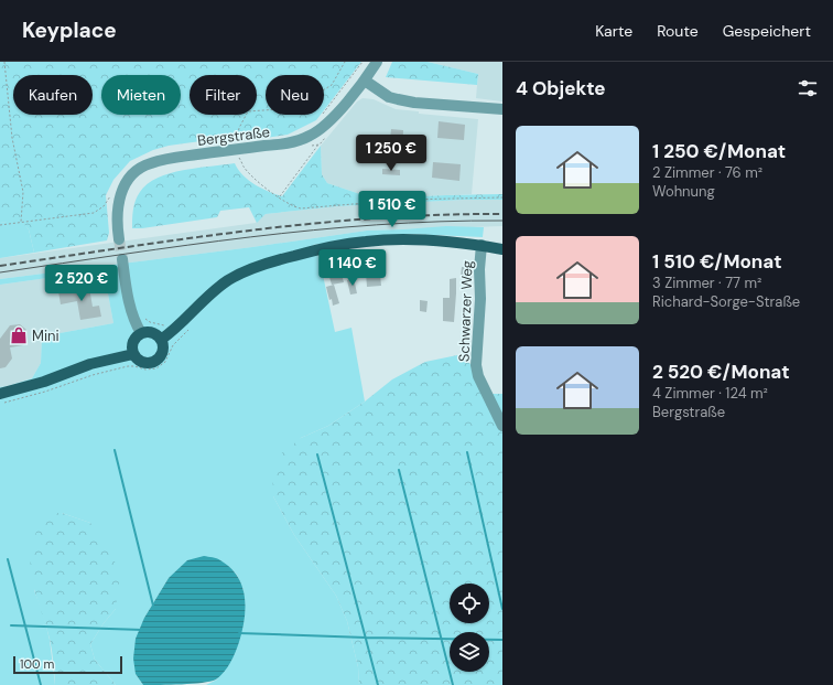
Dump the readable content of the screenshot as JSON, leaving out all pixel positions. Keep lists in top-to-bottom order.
{
  "streets": {
    "street": ["Bergstraße", "Schwarzer Weg"]
  },
  "places": {
    "shop": ["Mini"]
  },
  "scale_bar": "100 m",
  "page": {
    "header": "Keyplace",
    "nav": ["Karte", "Route", "Gespeichert"],
    "heading": "4 Objekte",
    "chip": [
      "Kaufen",
      "Mieten",
      "Filter",
      "Neu"
    ],
    "list": [
      {
        "name": "1 250 €/Monat",
        "note": "2 Zimmer · 76 m² · Wohnung"
      },
      {
        "name": "1 510 €/Monat",
        "note": "3 Zimmer · 77 m² · Richard-Sorge-Straße"
      },
      {
        "name": "2 520 €/Monat",
        "note": "4 Zimmer · 124 m² · Bergstraße"
      }
    ],
    "price": [
      "1 250 €",
      "1 510 €",
      "1 140 €",
      "2 520 €"
    ],
    "scale": "100 m"
  }
}
